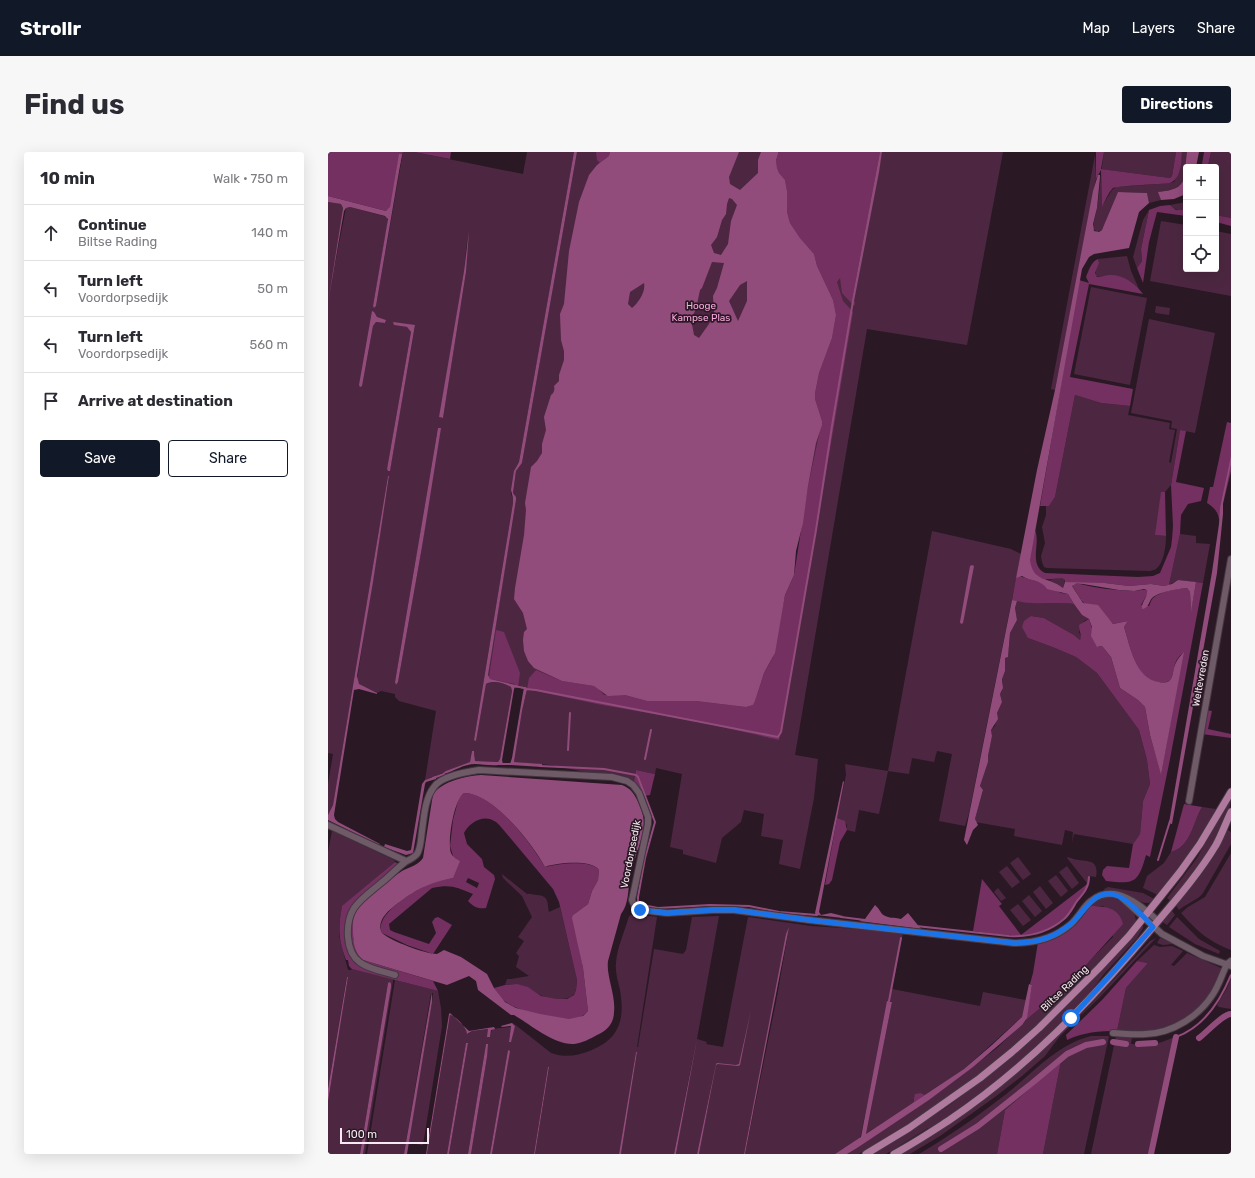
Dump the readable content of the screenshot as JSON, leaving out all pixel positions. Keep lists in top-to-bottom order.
{
  "streets": {
    "main road": ["Biltse Rading"],
    "street": ["Weltevreden", "Voordorpsedijk"]
  },
  "crossings": [
    ["Voordorpsedijk", "Biltse Rading"]
  ],
  "parks": ["Hooge Kampse Plas"],
  "scale_bar": "100 m",
  "page": {
    "header": "Strollr",
    "nav": ["Map", "Layers", "Share"],
    "buttons": [
      "Directions",
      ["Save", "Share"]
    ],
    "title": "Find us",
    "heading": ["10 min", "Walk · 750 m"],
    "map_buttons": ["+", "−"],
    "list": [
      ["Continue", "Biltse Rading", "140 m"],
      ["Turn left", "Voordorpsedijk", "50 m"],
      ["Turn left", "Voordorpsedijk", "560 m"],
      "Arrive at destination"
    ],
    "scale": "100 m"
  }
}
